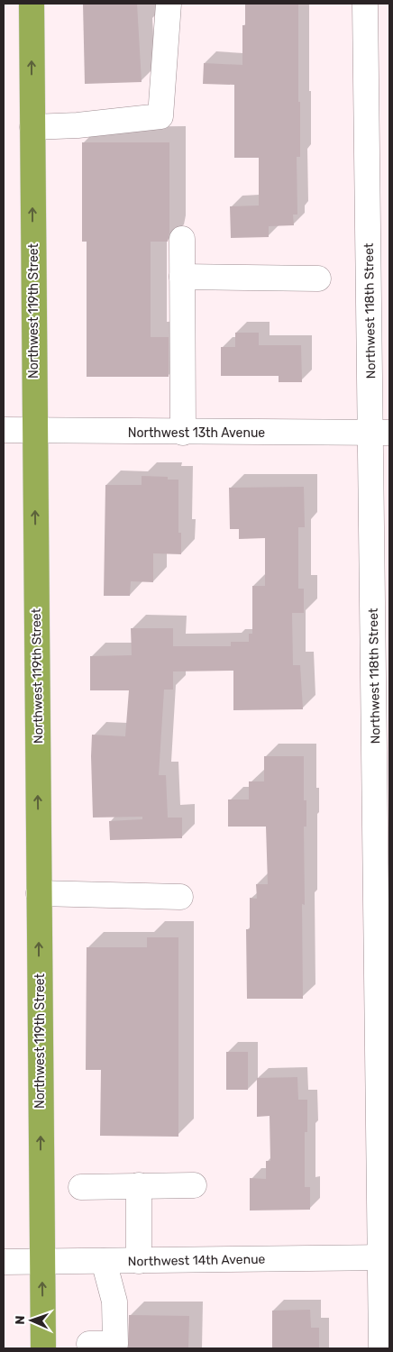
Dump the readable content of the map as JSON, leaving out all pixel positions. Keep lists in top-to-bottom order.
{
  "streets": {
    "highway": ["Northwest 119th Street"],
    "street": ["Northwest 118th Street", "Northwest 13th Avenue", "Northwest 14th Avenue"]
  },
  "crossings": [
    ["Northwest 119th Street", "Northwest 13th Avenue"],
    ["Northwest 119th Street", "Northwest 14th Avenue"],
    ["Northwest 118th Street", "Northwest 13th Avenue"],
    ["Northwest 118th Street", "Northwest 14th Avenue"]
  ],
  "one_way": ["Northwest 119th Street"],
  "north": "left"
}
